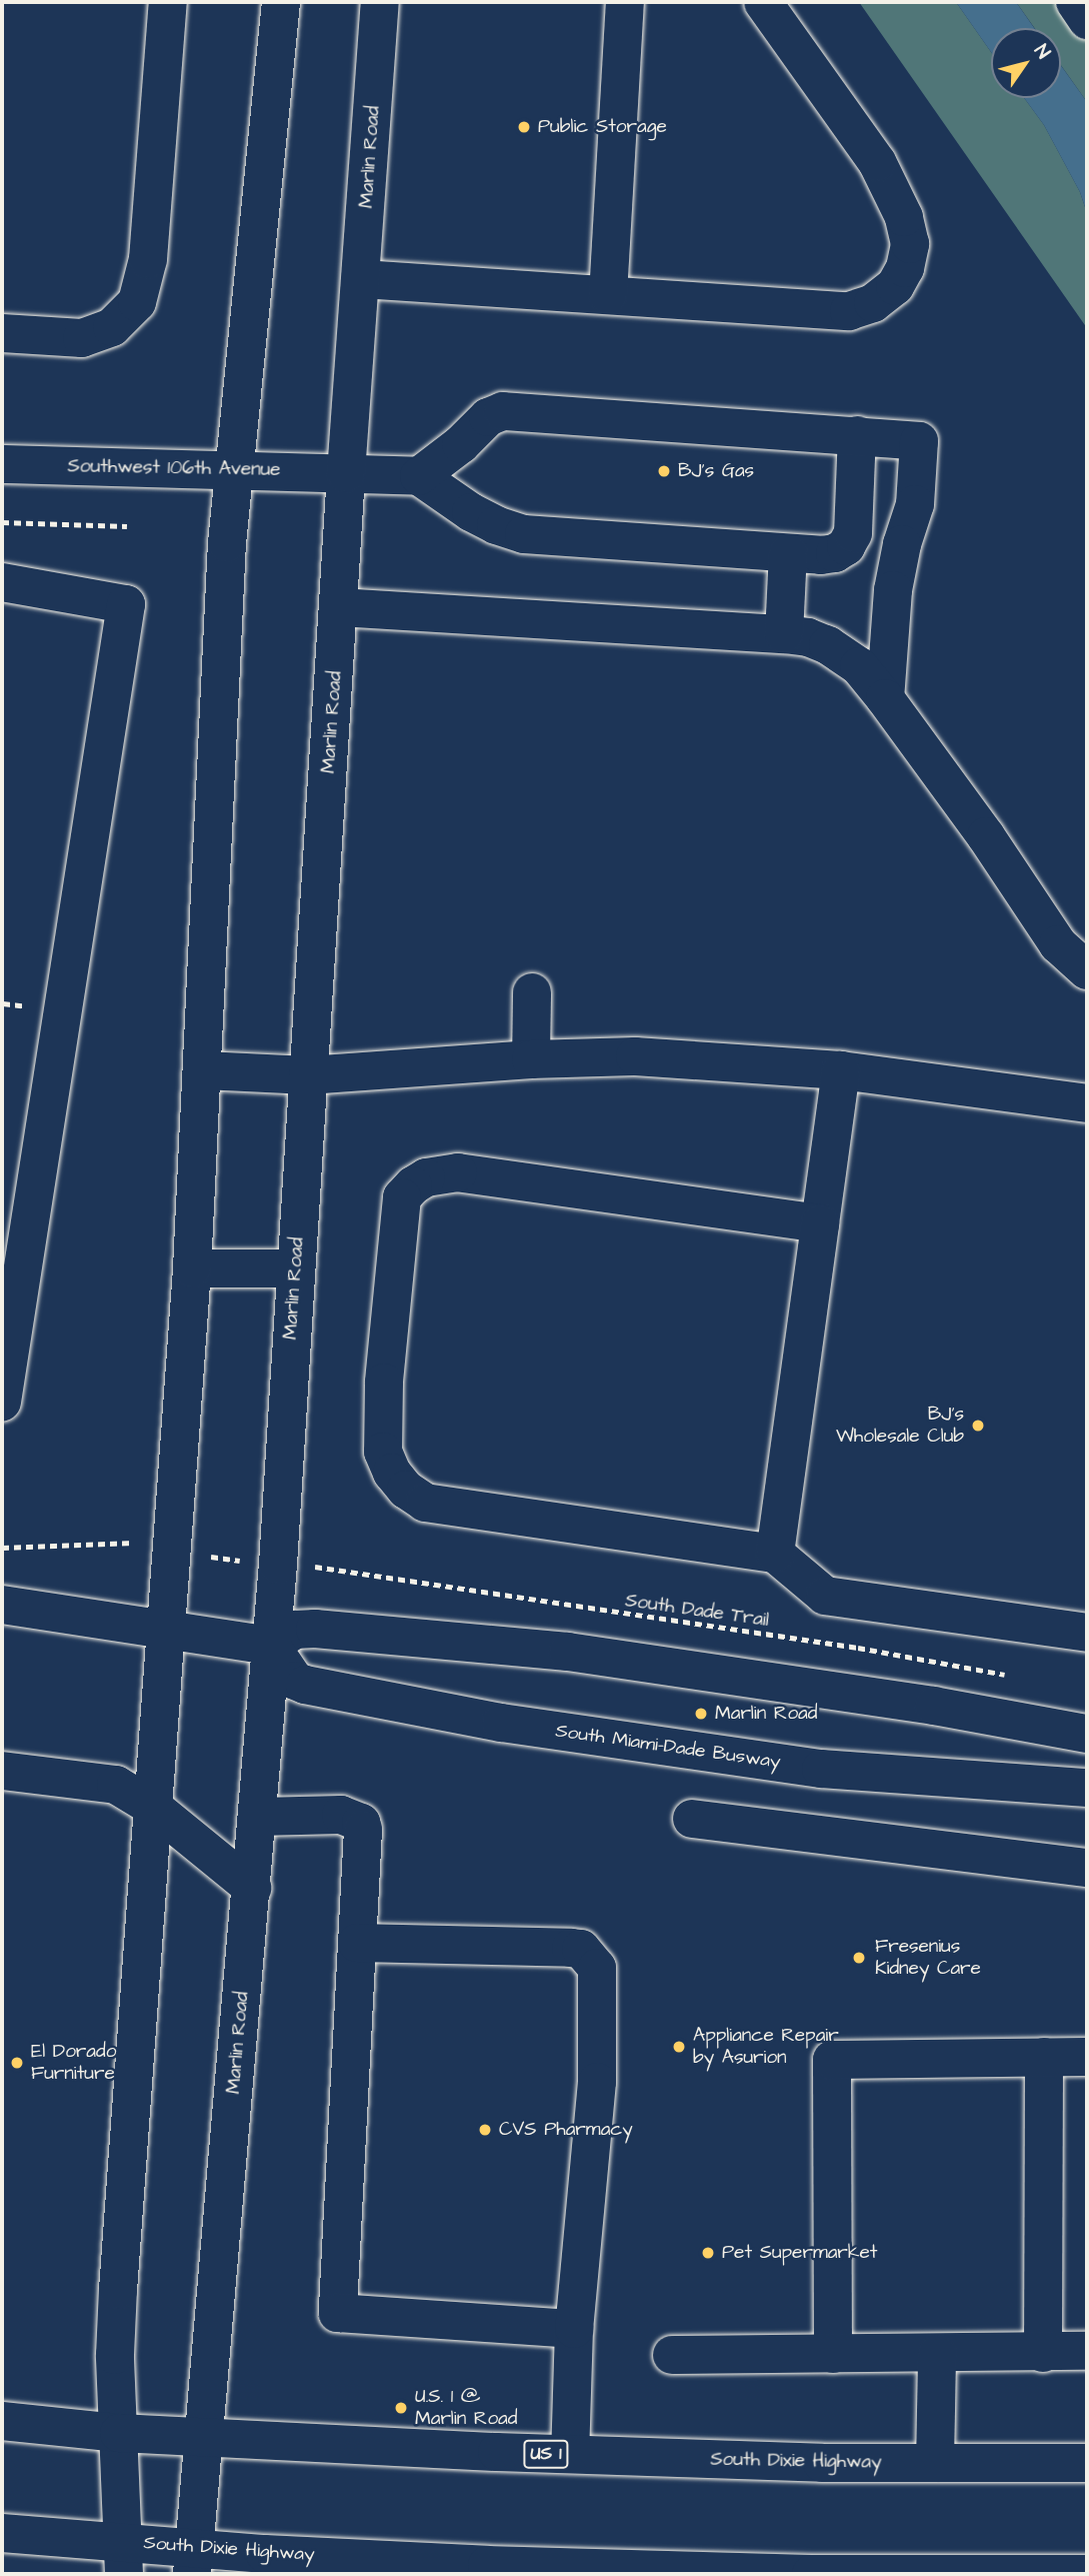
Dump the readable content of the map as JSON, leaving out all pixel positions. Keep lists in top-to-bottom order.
{
  "streets": {
    "main road": [
      "Marlin Road",
      "Southwest 106th Avenue",
      "South Miami-Dade Busway",
      "US 1",
      "South Dixie Highway"
    ],
    "path": ["South Dade Trail"]
  },
  "crossings": [
    ["Marlin Road", "Southwest 106th Avenue"],
    ["Marlin Road", "South Miami-Dade Busway"],
    ["Marlin Road", "South Dixie Highway"]
  ],
  "places": [
    "Public Storage",
    "BJ’s Gas",
    "BJ's Wholesale Club",
    "Marlin Road",
    "Fresenius Kidney Care",
    "Appliance Repair by Asurion",
    "El Dorado Furniture",
    "CVS Pharmacy",
    "Pet Supermarket",
    "U.S. 1 @ Marlin Road"
  ],
  "north": "top right"
}
